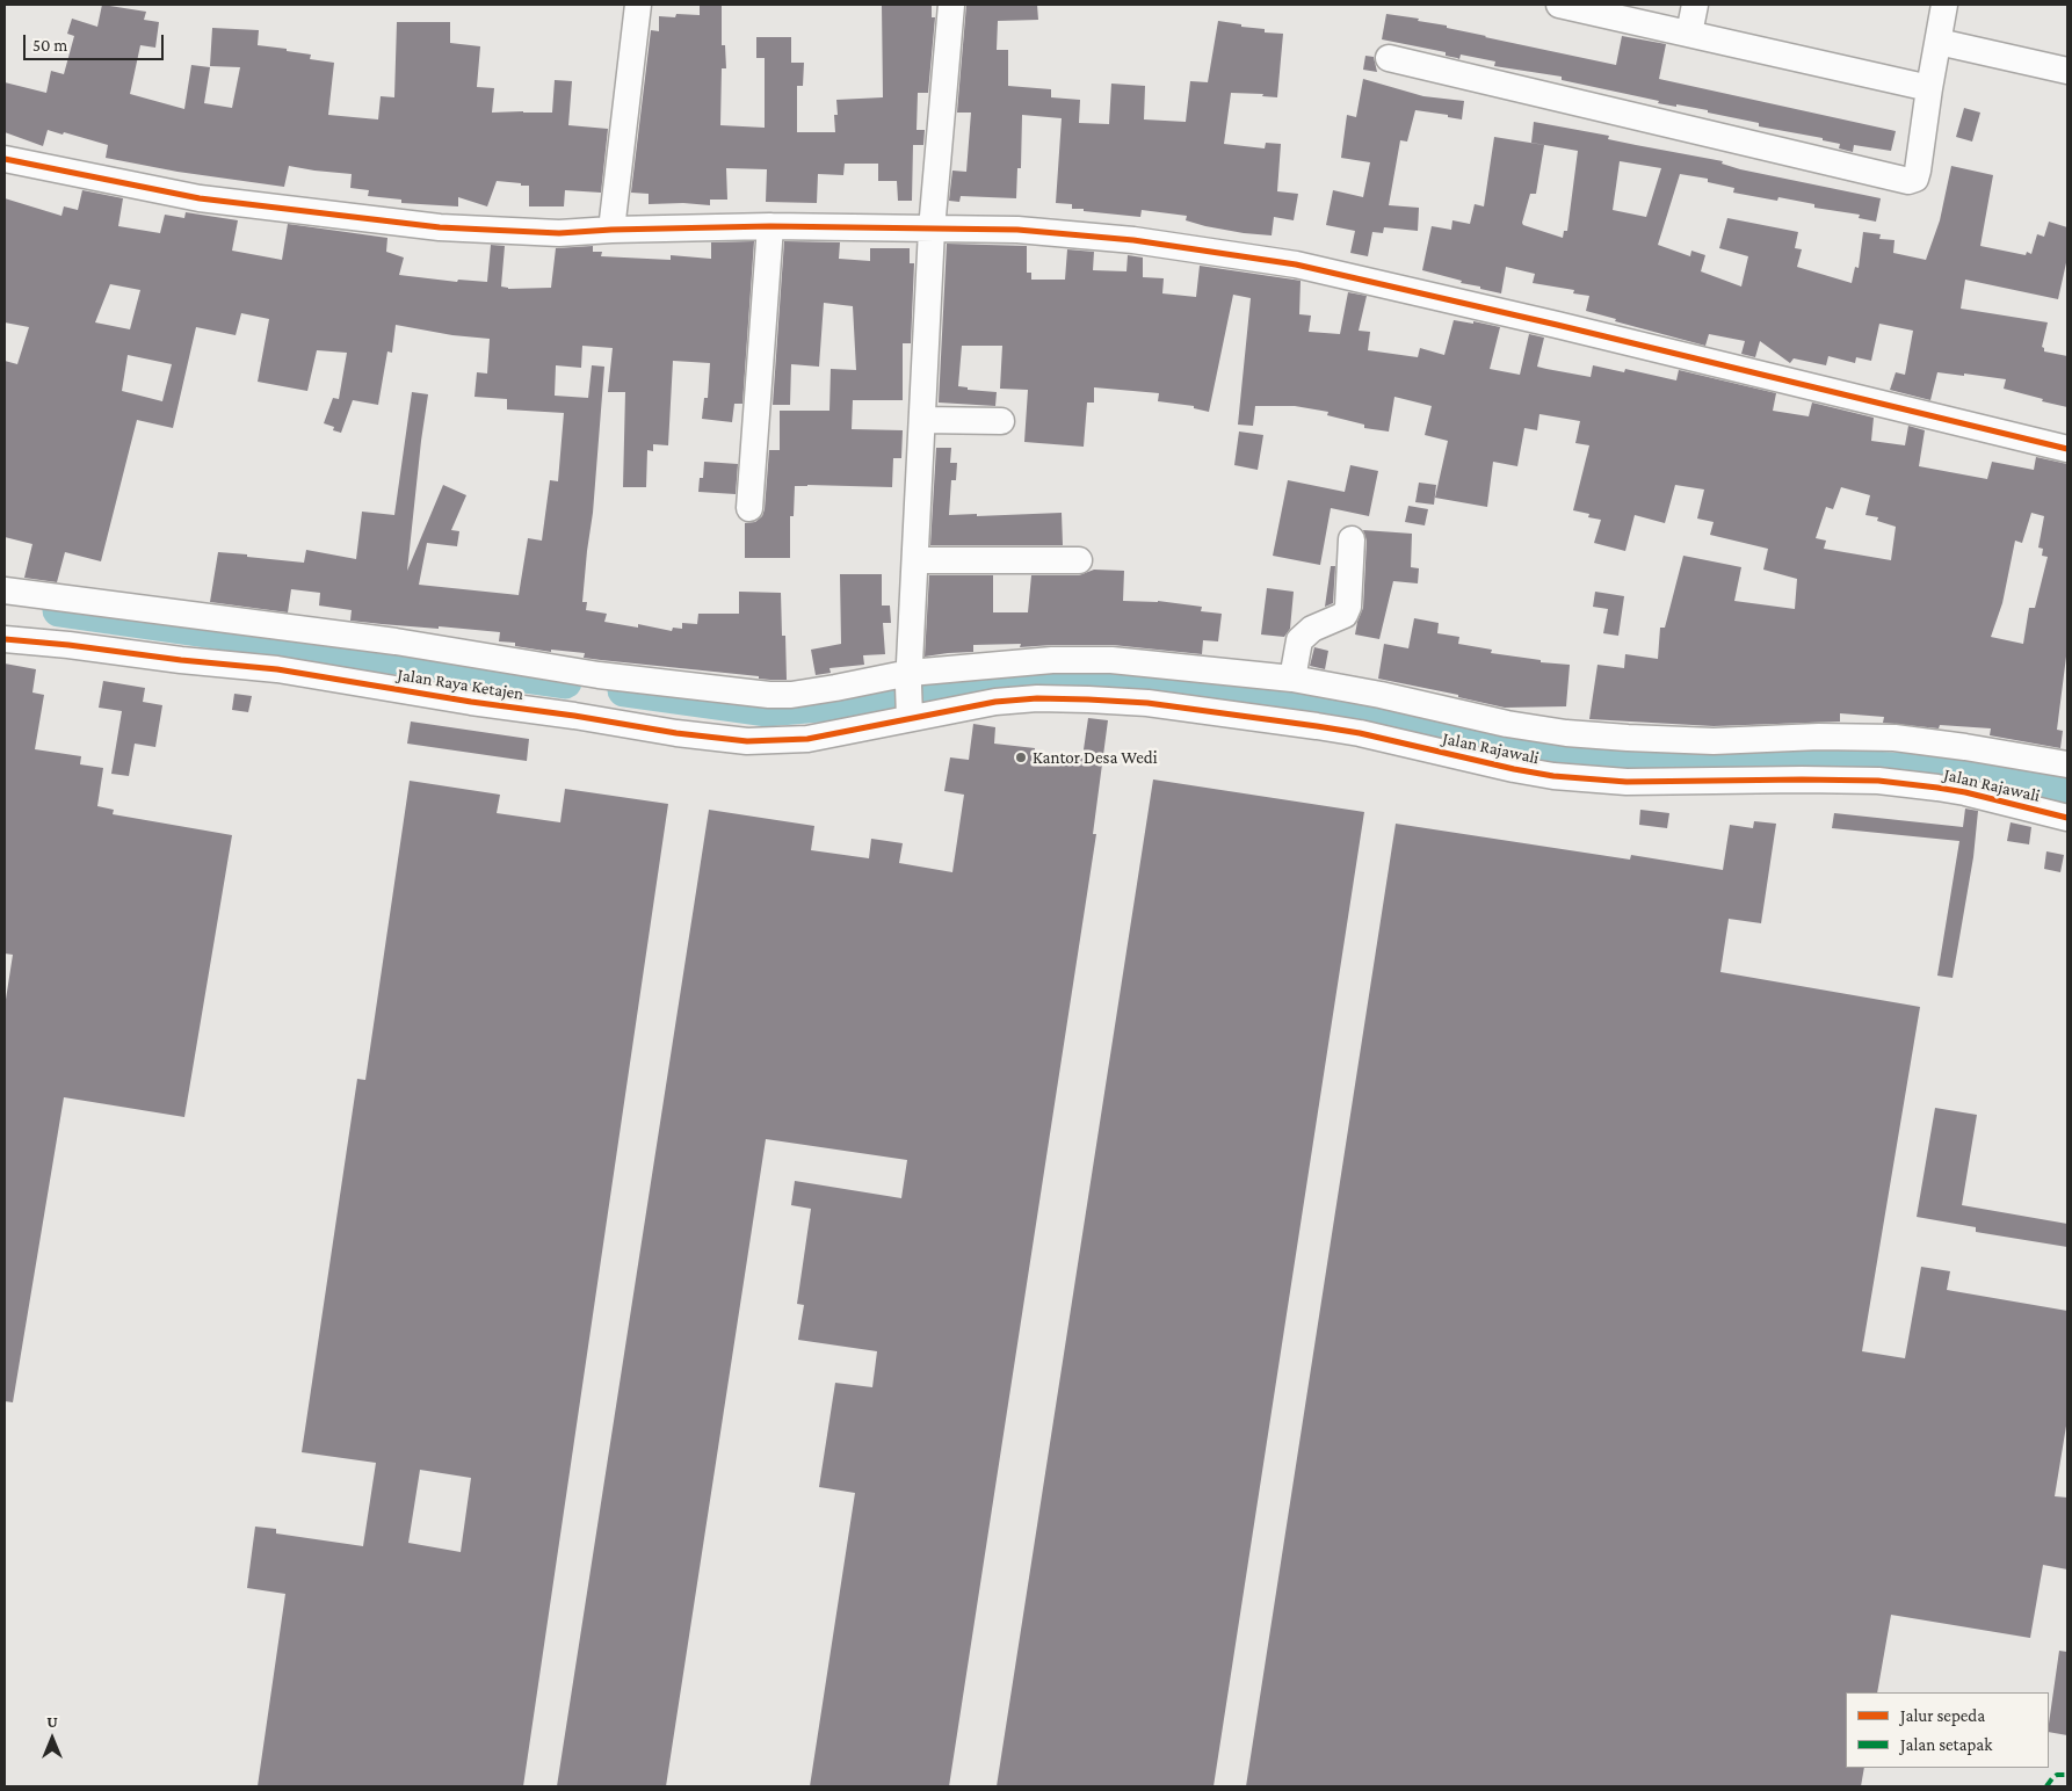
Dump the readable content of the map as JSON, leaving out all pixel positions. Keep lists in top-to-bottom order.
{
  "streets": {
    "street": ["Jalan Raya Ketajen", "Jalan Rajawali"]
  },
  "crossings": [
    ["Jalan Raya Ketajen", "Jalan Rajawali"]
  ],
  "places": ["Kantor Desa Wedi"],
  "legend": ["Jalur sepeda", "Jalan setapak"],
  "scale_bar": "50 m",
  "north": "top"
}
